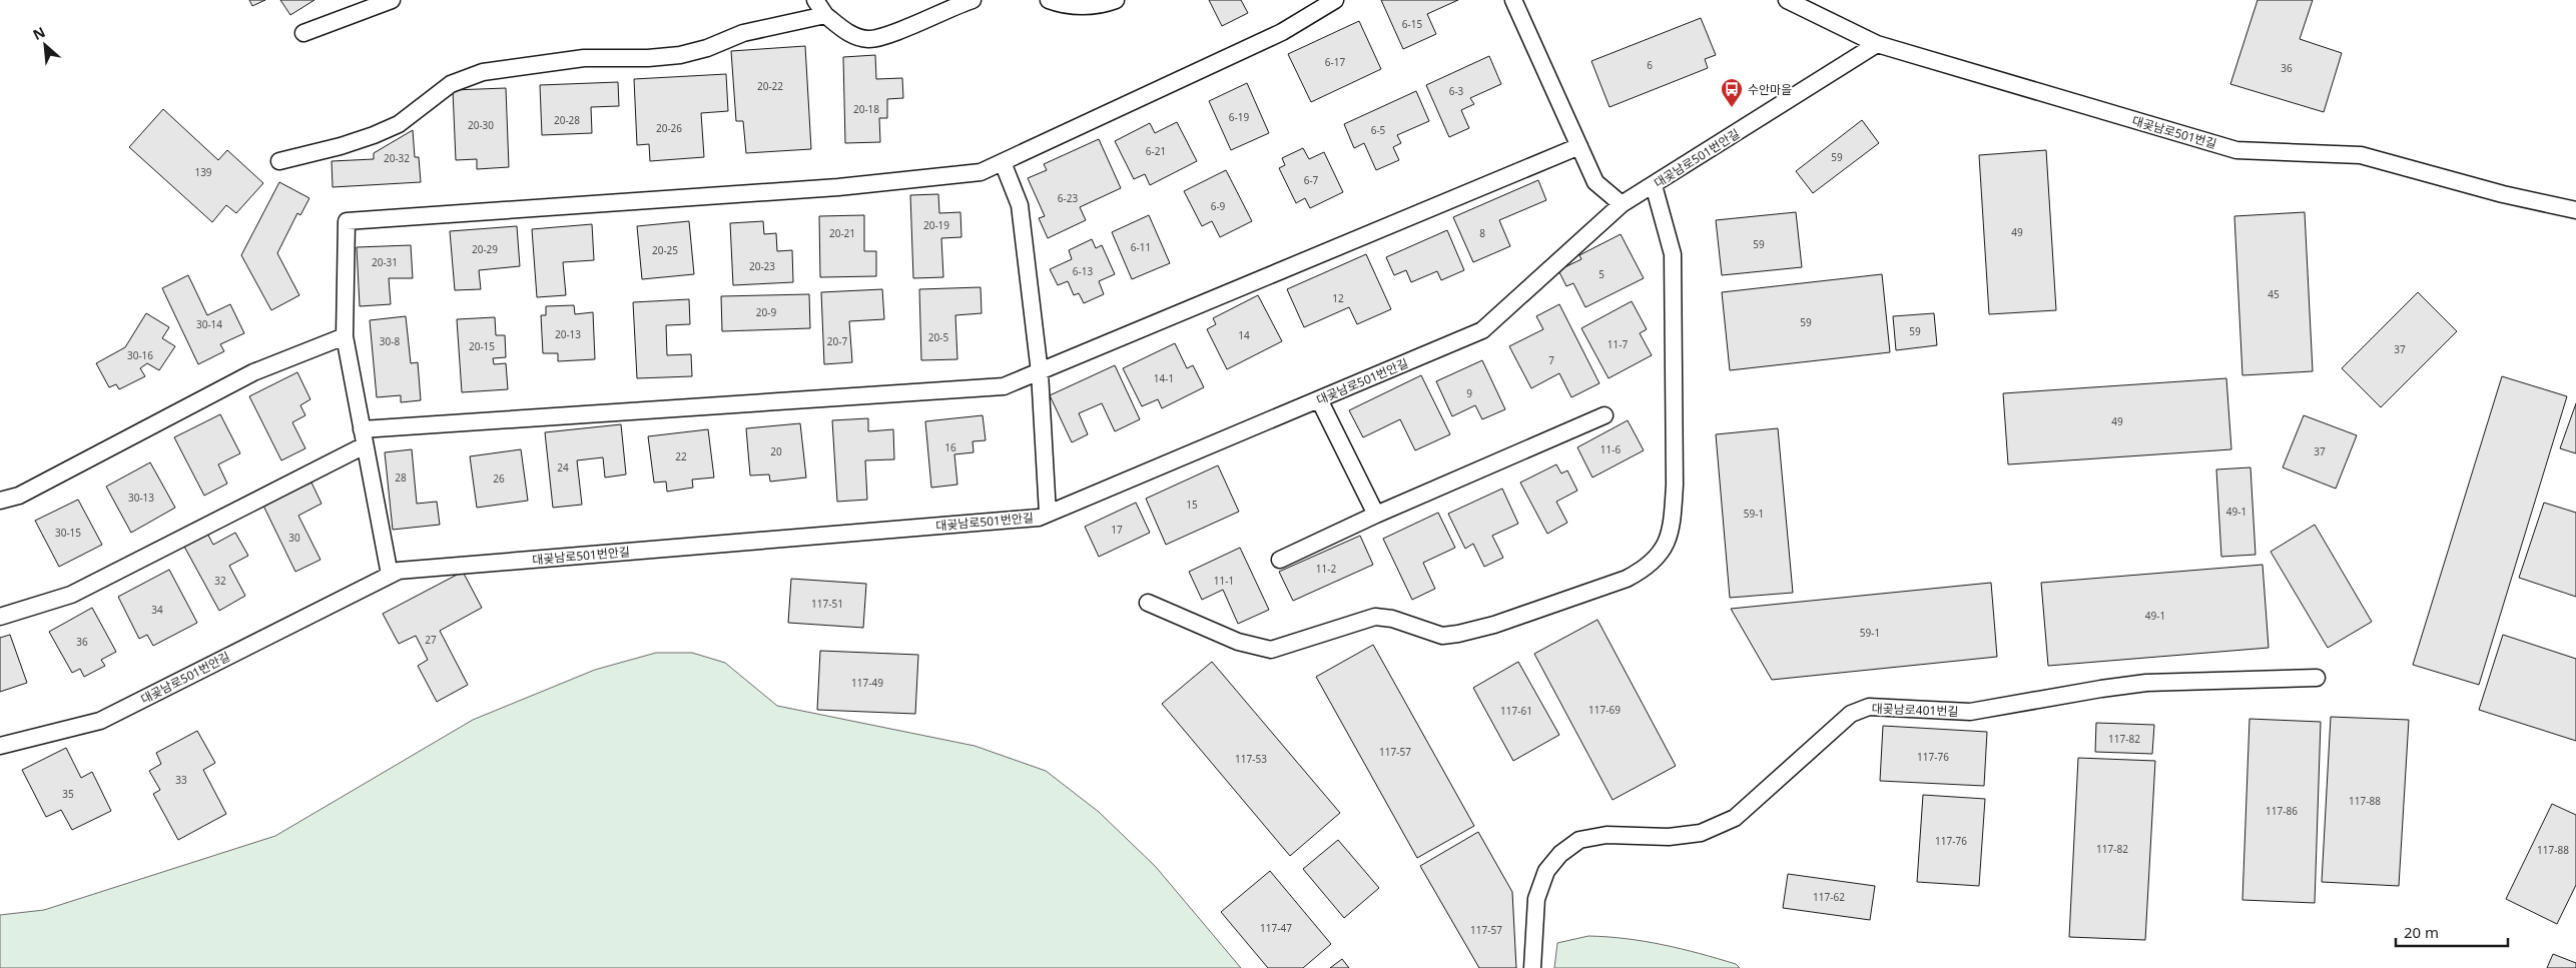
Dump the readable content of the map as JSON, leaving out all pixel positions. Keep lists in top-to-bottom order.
{
  "streets": {
    "lane": ["대곶남로501번길", "대곶남로501번안길", "대곶남로401번길"]
  },
  "crossings": [
    ["대곶남로501번길", "대곶남로501번안길"]
  ],
  "places": {
    "bus stop": ["수안마을"]
  },
  "house_numbers": [
    "6-15",
    "6-17",
    "6",
    "36",
    "20-22",
    "6-3",
    "20-18",
    "6-19",
    "20-28",
    "20-30",
    "20-26",
    "6-5",
    "6-21",
    "59",
    "20-32",
    "139",
    "6-7",
    "6-23",
    "6-9",
    "20-19",
    "49",
    "20-21",
    "8",
    "59",
    "6-11",
    "20-29",
    "20-25",
    "20-31",
    "20-23",
    "6-13",
    "5",
    "45",
    "12",
    "20-9",
    "59",
    "30-14",
    "59",
    "20-13",
    "14",
    "20-5",
    "30-8",
    "20-7",
    "11-7",
    "20-15",
    "37",
    "30-16",
    "7",
    "14-1",
    "9",
    "49",
    "16",
    "11-6",
    "20",
    "37",
    "22",
    "24",
    "28",
    "26",
    "30-13",
    "15",
    "49-1",
    "59-1",
    "17",
    "30-15",
    "30",
    "11-2",
    "32",
    "11-1",
    "117-51",
    "34",
    "49-1",
    "59-1",
    "27",
    "36",
    "117-49",
    "117-69",
    "117-61",
    "117-82",
    "117-57",
    "117-76",
    "117-53",
    "33",
    "35",
    "117-88",
    "117-86",
    "117-76",
    "117-82",
    "117-88",
    "117-62",
    "117-47",
    "117-57"
  ],
  "scale_bar": "20 m",
  "north": "top left"
}
